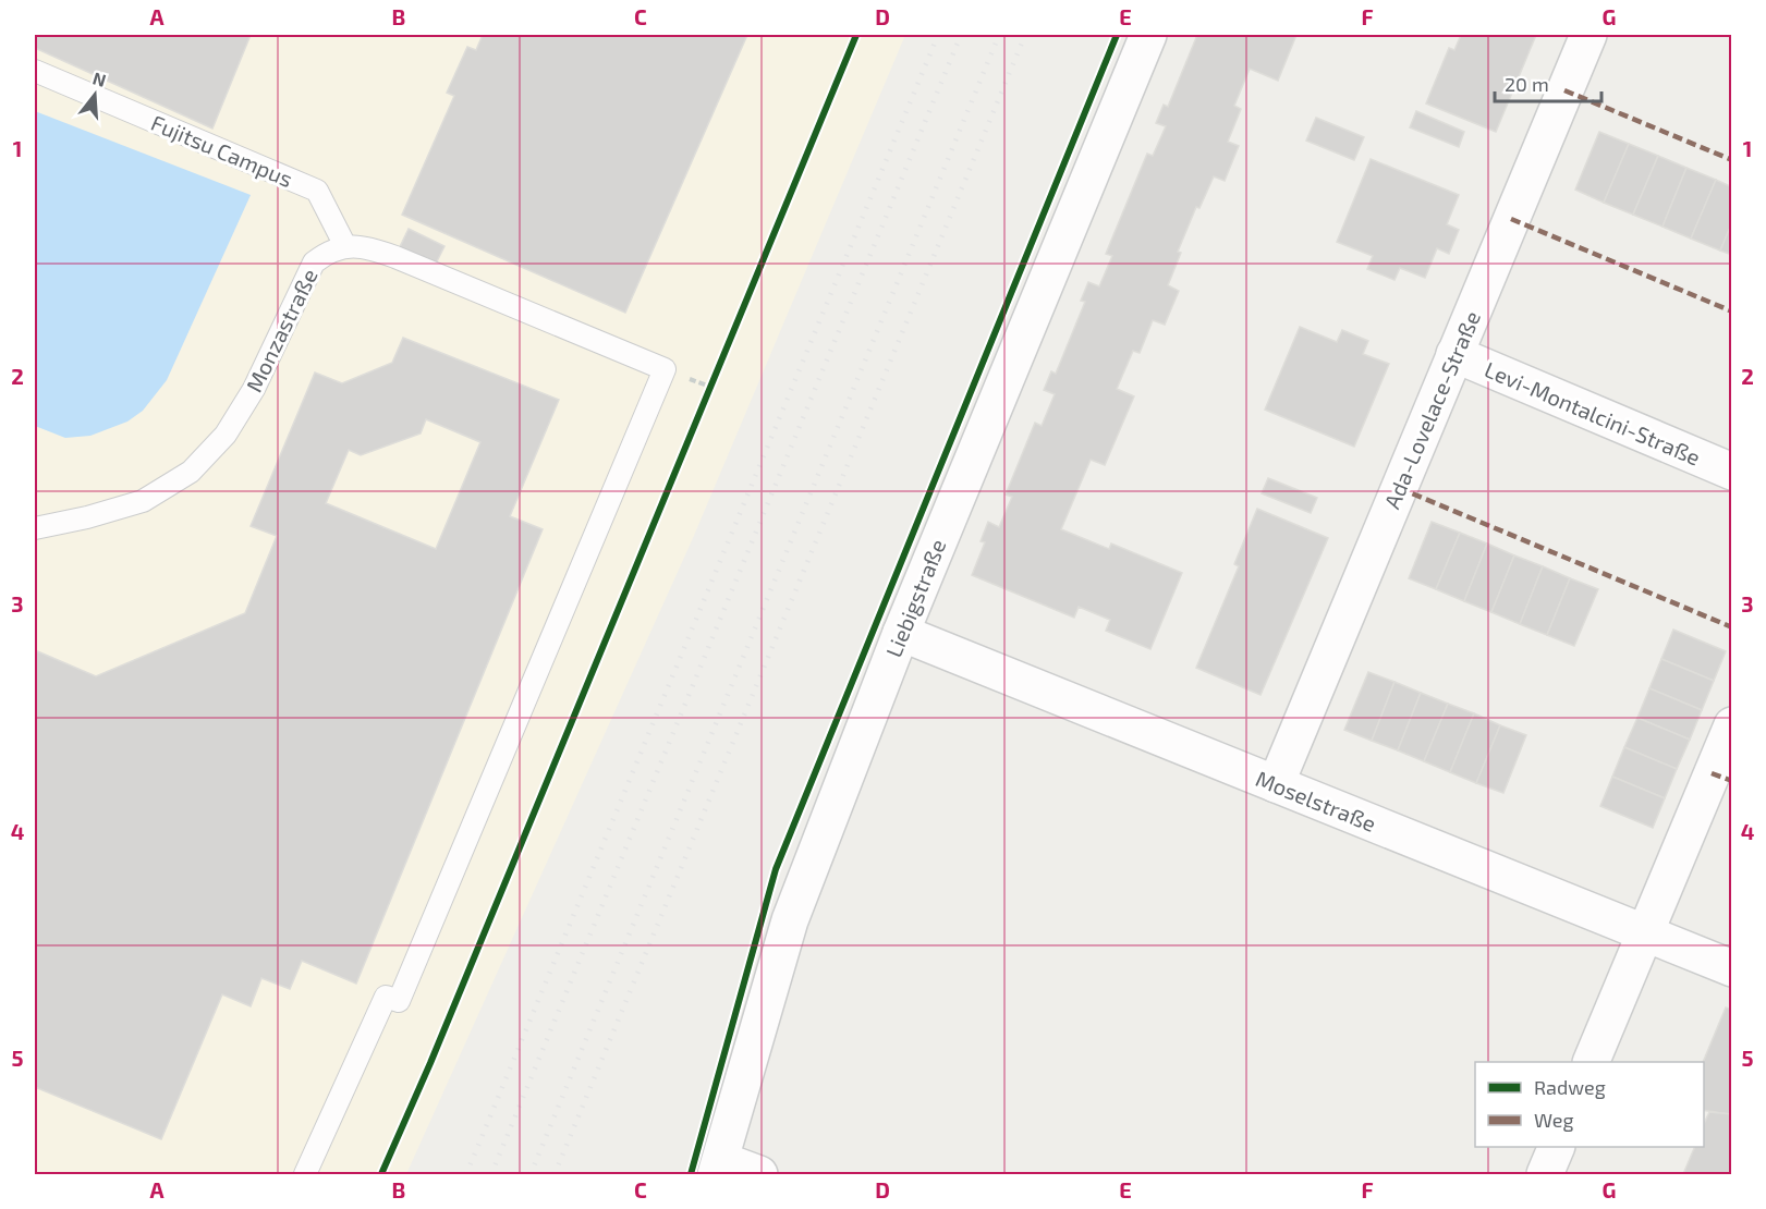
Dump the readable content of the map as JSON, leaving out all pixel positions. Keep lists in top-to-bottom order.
{
  "streets": {
    "street": [
      "Ada-Lovelace-Straße",
      "Levi-Montalcini-Straße",
      "Liebigstraße",
      "Moselstraße"
    ],
    "lane": ["Fujitsu Campus", "Monzastraße"]
  },
  "crossings": [
    ["Fujitsu Campus", "Monzastraße"],
    ["Ada-Lovelace-Straße", "Levi-Montalcini-Straße"],
    ["Ada-Lovelace-Straße", "Moselstraße"],
    ["Liebigstraße", "Moselstraße"]
  ],
  "legend": ["Radweg", "Weg"],
  "scale_bar": "20 m",
  "north": "top",
  "grid": {
    "columns": [
      "A",
      "B",
      "C",
      "D",
      "E",
      "F",
      "G"
    ],
    "rows": [
      "1",
      "2",
      "3",
      "4",
      "5"
    ]
  }
}
